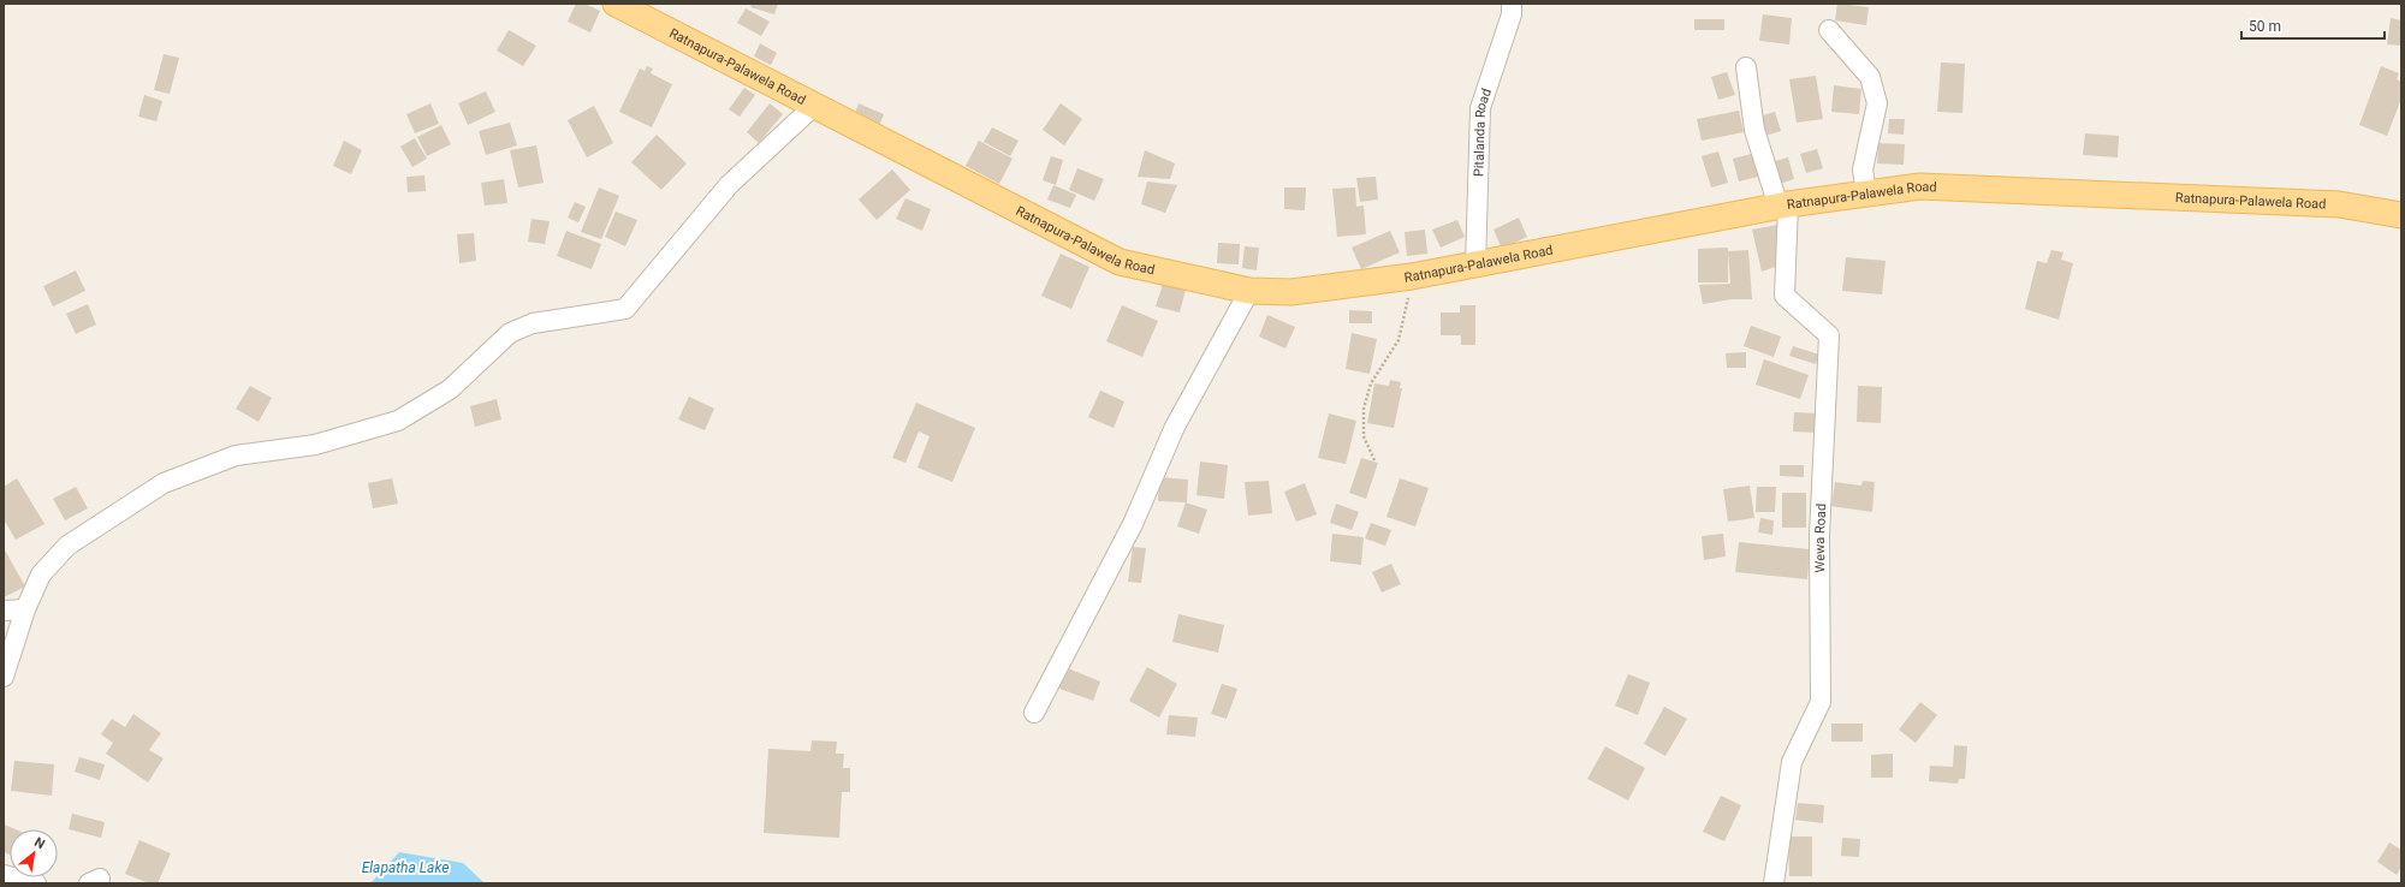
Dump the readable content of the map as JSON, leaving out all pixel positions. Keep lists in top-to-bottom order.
{
  "streets": {
    "main road": ["Ratnapura-Palawela Road"],
    "street": ["Pitalanda Road", "Wewa Road"]
  },
  "crossings": [
    ["Ratnapura-Palawela Road", "Pitalanda Road"],
    ["Ratnapura-Palawela Road", "Wewa Road"]
  ],
  "water": ["Elapatha Lake"],
  "scale_bar": "50 m",
  "north": "top right"
}
